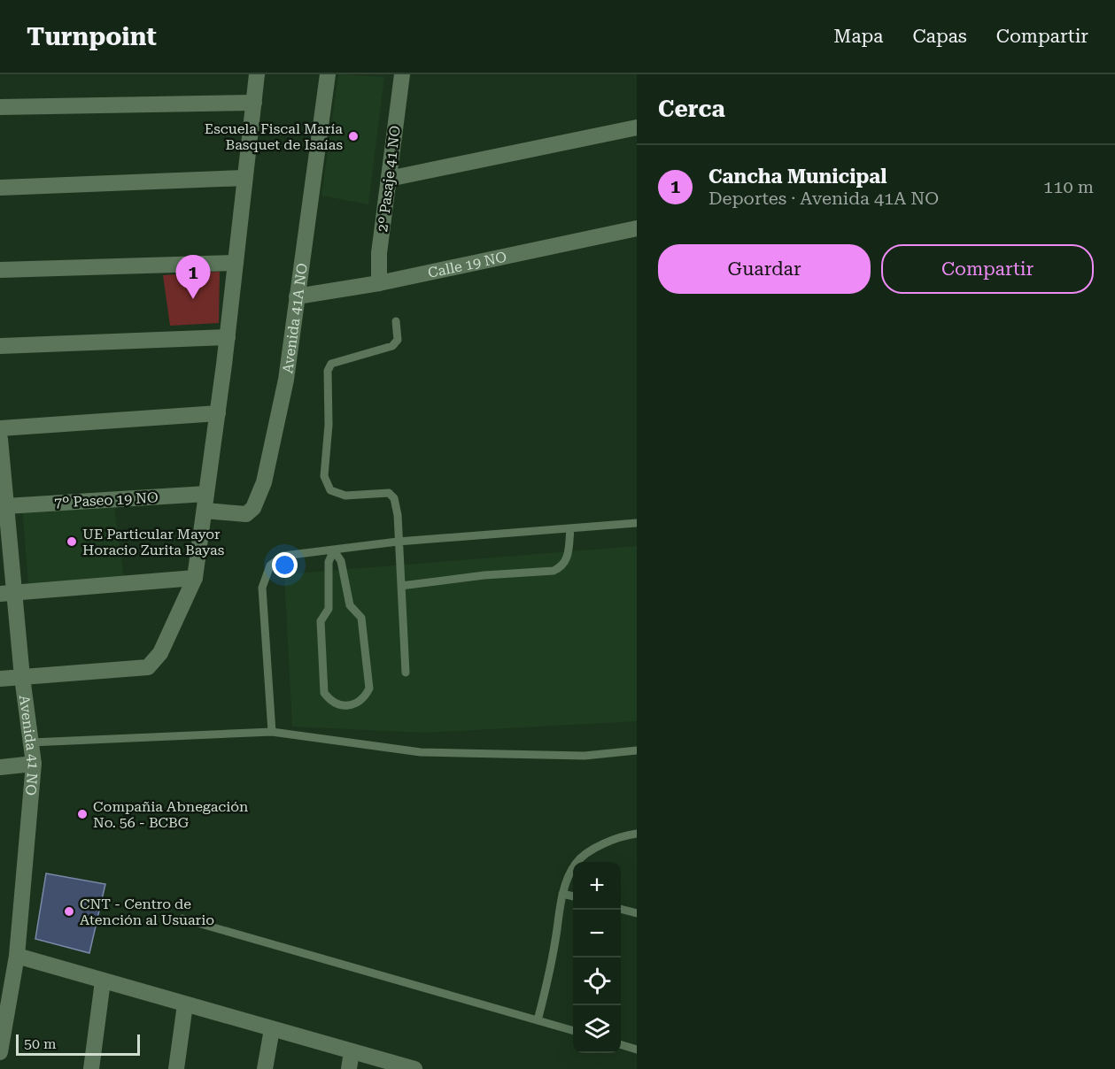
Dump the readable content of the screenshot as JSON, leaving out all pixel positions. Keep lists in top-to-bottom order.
{
  "streets": {
    "street": [
      "2º Pasaje 41 NO",
      "Calle 19 NO",
      "Avenida 41A NO",
      "7º Paseo 19 NO",
      "Avenida 41 NO"
    ]
  },
  "crossings": [
    ["2º Pasaje 41 NO", "Calle 19 NO"],
    ["Calle 19 NO", "Avenida 41A NO"],
    ["7º Paseo 19 NO", "Avenida 41 NO"]
  ],
  "places": [
    "Escuela Fiscal María Basquet de Isaías",
    "UE Particular Mayor Horacio Zurita Bayas",
    "Compañia Abnegación No. 56 - BCBG",
    "CNT - Centro de Atención al Usuario"
  ],
  "scale_bar": "50 m",
  "page": {
    "header": "Turnpoint",
    "nav": ["Mapa", "Capas", "Compartir"],
    "heading": "Cerca",
    "list": [
      {
        "mark": "1",
        "name": "Cancha Municipal",
        "note": "Deportes · Avenida 41A NO",
        "value": "110 m"
      }
    ],
    "buttons": ["Guardar", "Compartir"],
    "pins": "1",
    "map_buttons": ["+", "−"],
    "scale": "50 m"
  }
}
